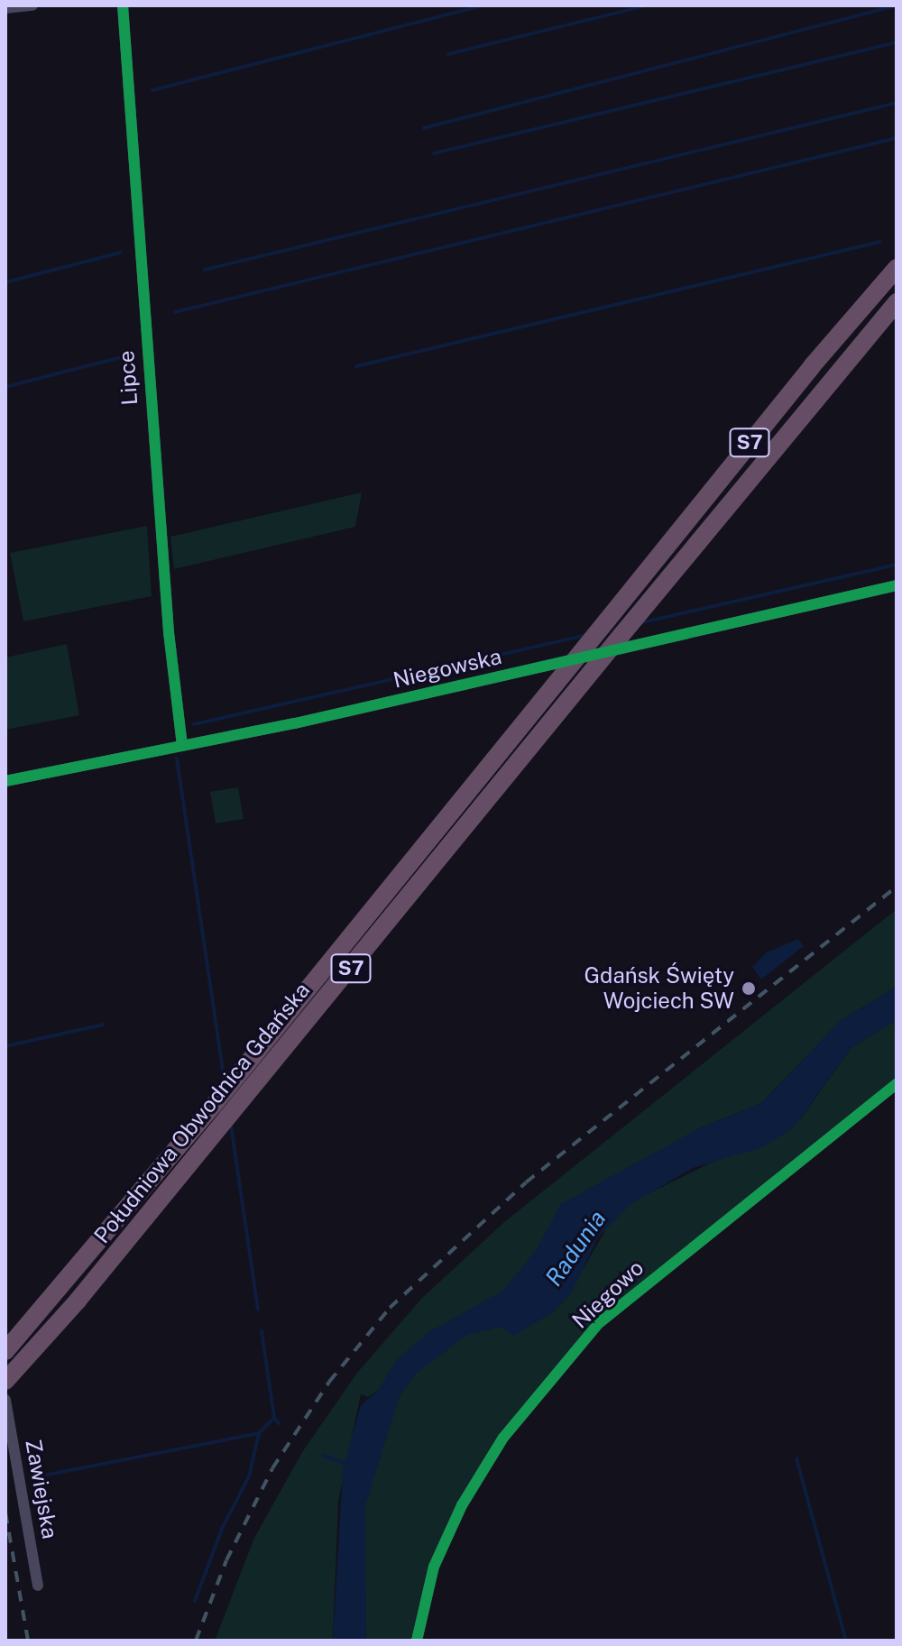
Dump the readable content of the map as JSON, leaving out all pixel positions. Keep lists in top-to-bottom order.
{
  "streets": {
    "highway": ["S7", "Południowa Obwodnica Gdańska"],
    "street": [
      "Lipce",
      "Niegowska",
      "Niegowo",
      "Zawiejska"
    ]
  },
  "crossings": [
    ["Lipce", "Niegowska"]
  ],
  "water": ["Radunia"],
  "places": ["Gdańsk Święty Wojciech SW"]
}
